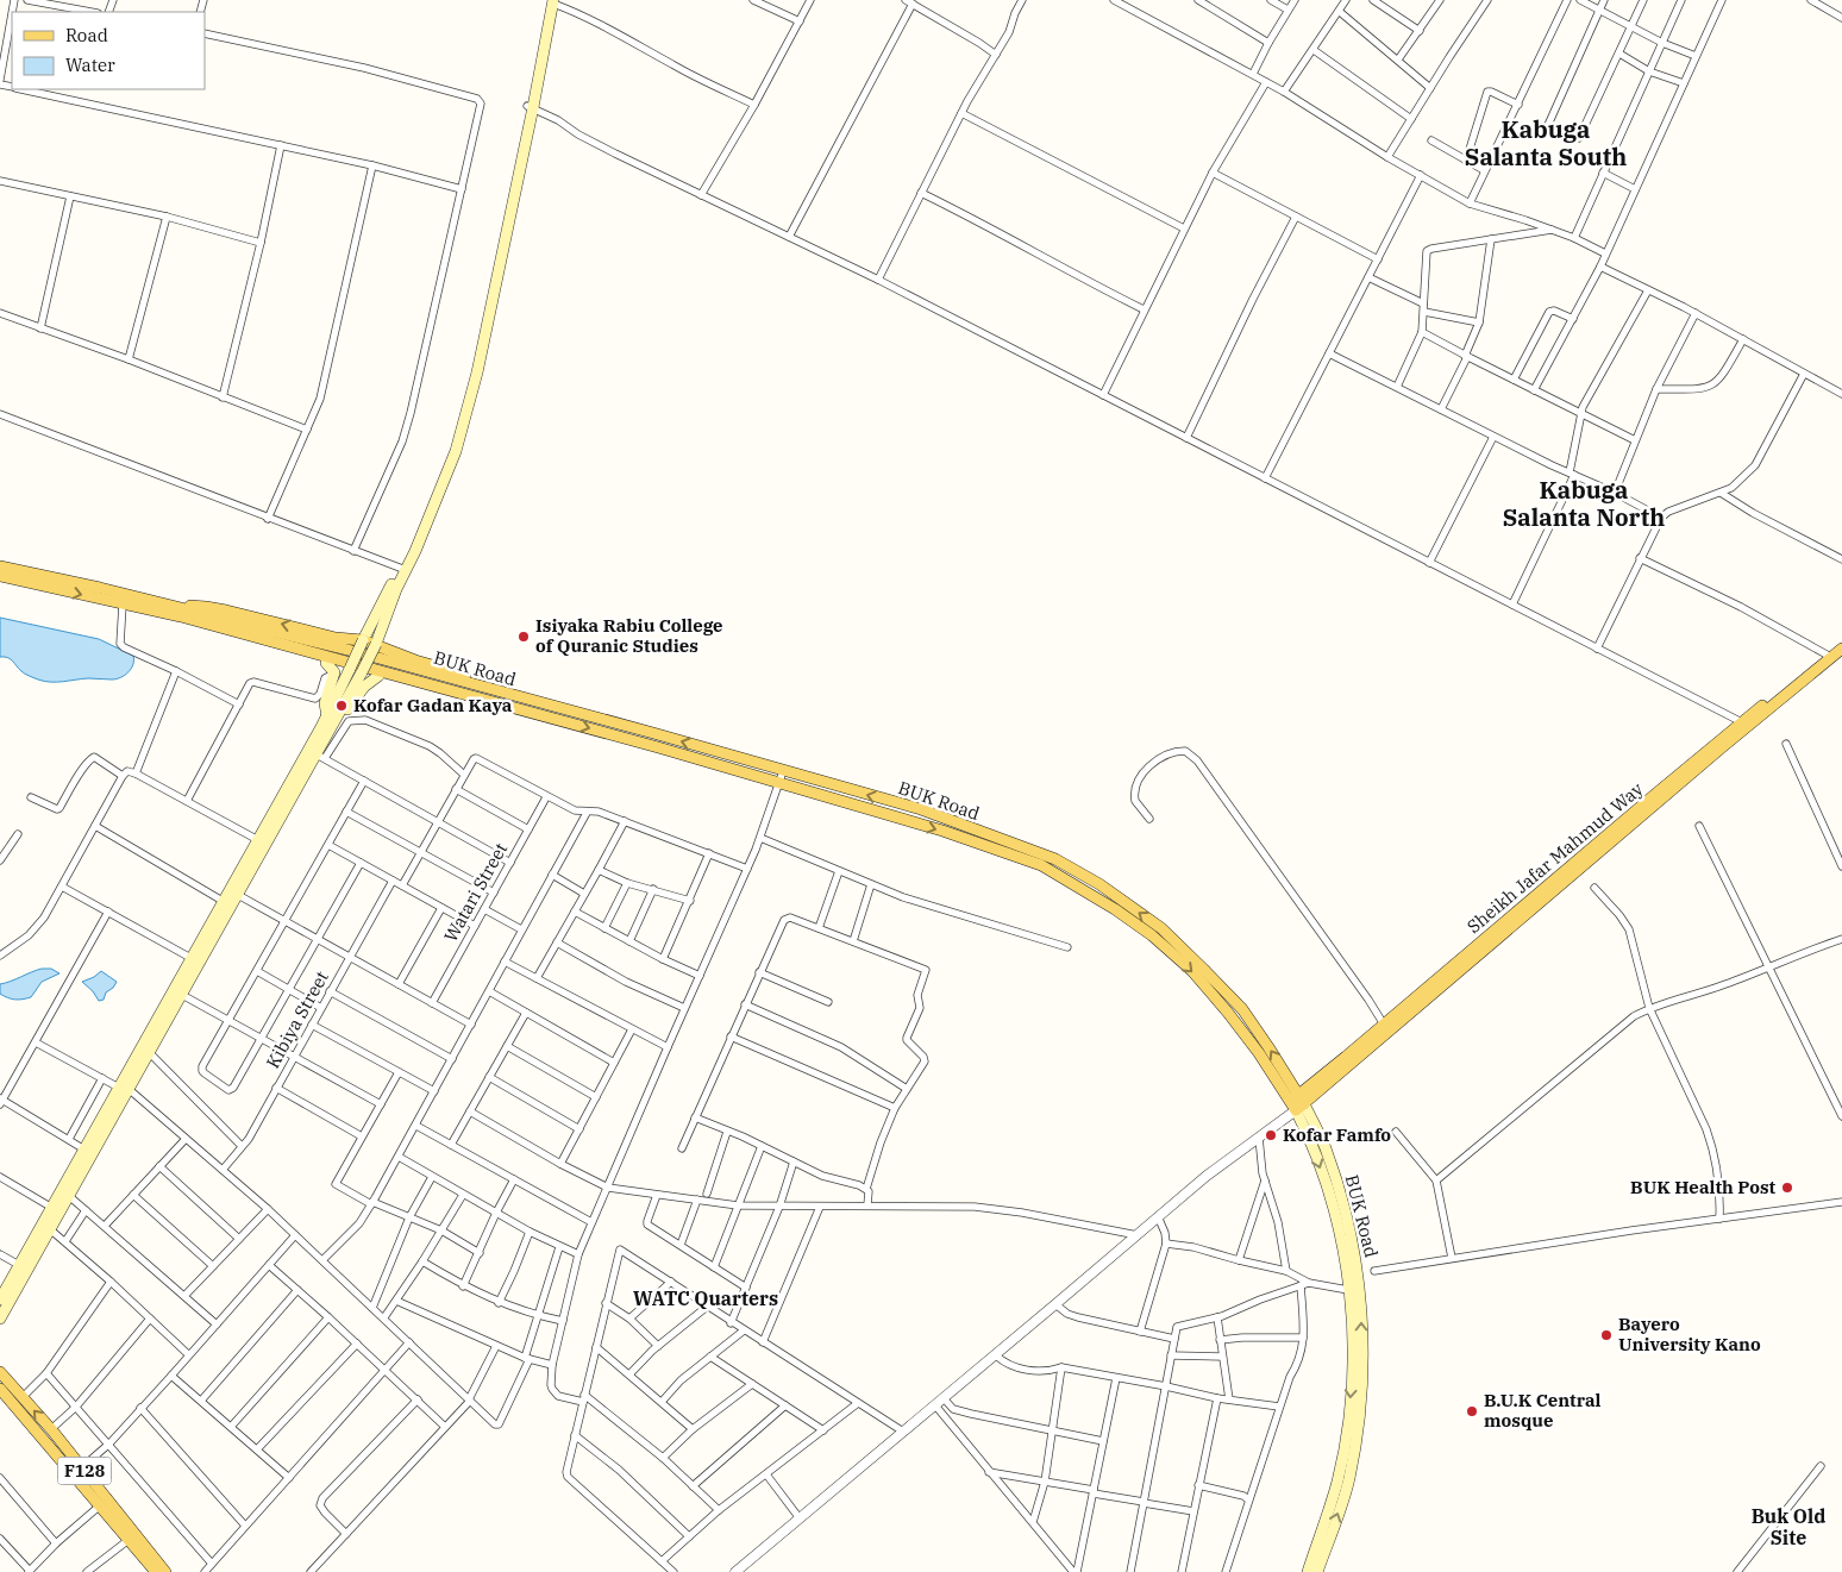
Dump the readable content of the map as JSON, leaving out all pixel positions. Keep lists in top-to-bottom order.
{
  "streets": {
    "main road": ["BUK Road", "Sheikh Jafar Mahmud Way", "F128"],
    "street": ["Watari Street", "Kibiya Street"]
  },
  "crossings": [
    ["BUK Road", "Sheikh Jafar Mahmud Way"]
  ],
  "districts": [
    "Kabuga Salanta South",
    "Kabuga Salanta North",
    "WATC Quarters",
    "Buk Old Site"
  ],
  "places": [
    "Isiyaka Rabiu College of Quranic Studies",
    "Kofar Gadan Kaya",
    "Kofar Famfo",
    "BUK Health Post",
    "Bayero University Kano",
    "B.U.K Central mosque"
  ],
  "legend": ["Road", "Water"]
}
